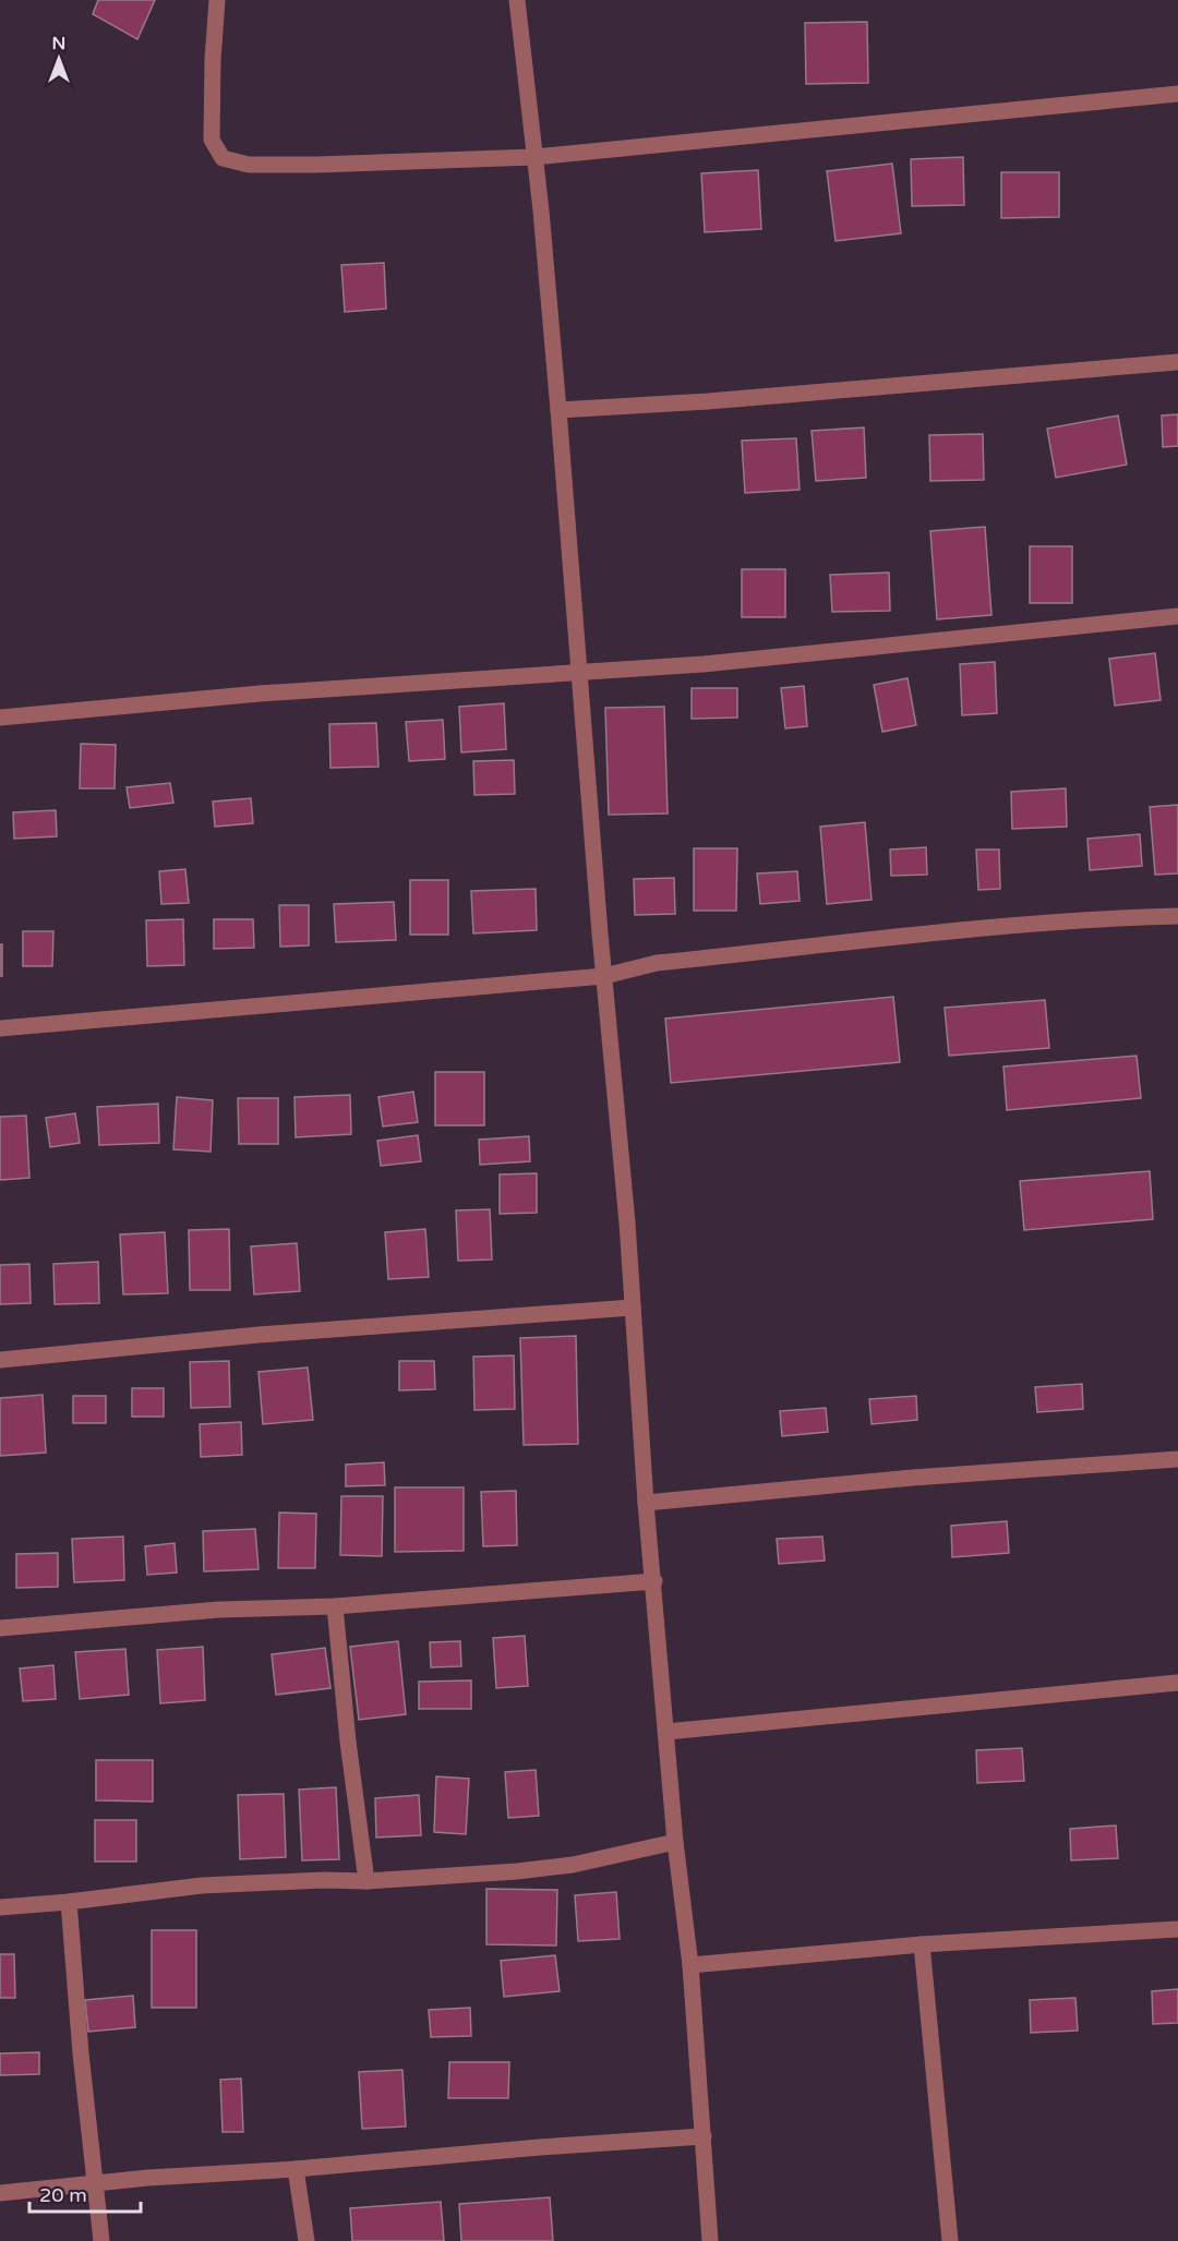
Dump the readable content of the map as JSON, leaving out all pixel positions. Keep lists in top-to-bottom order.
{
  "scale_bar": "20 m",
  "north": "top"
}
